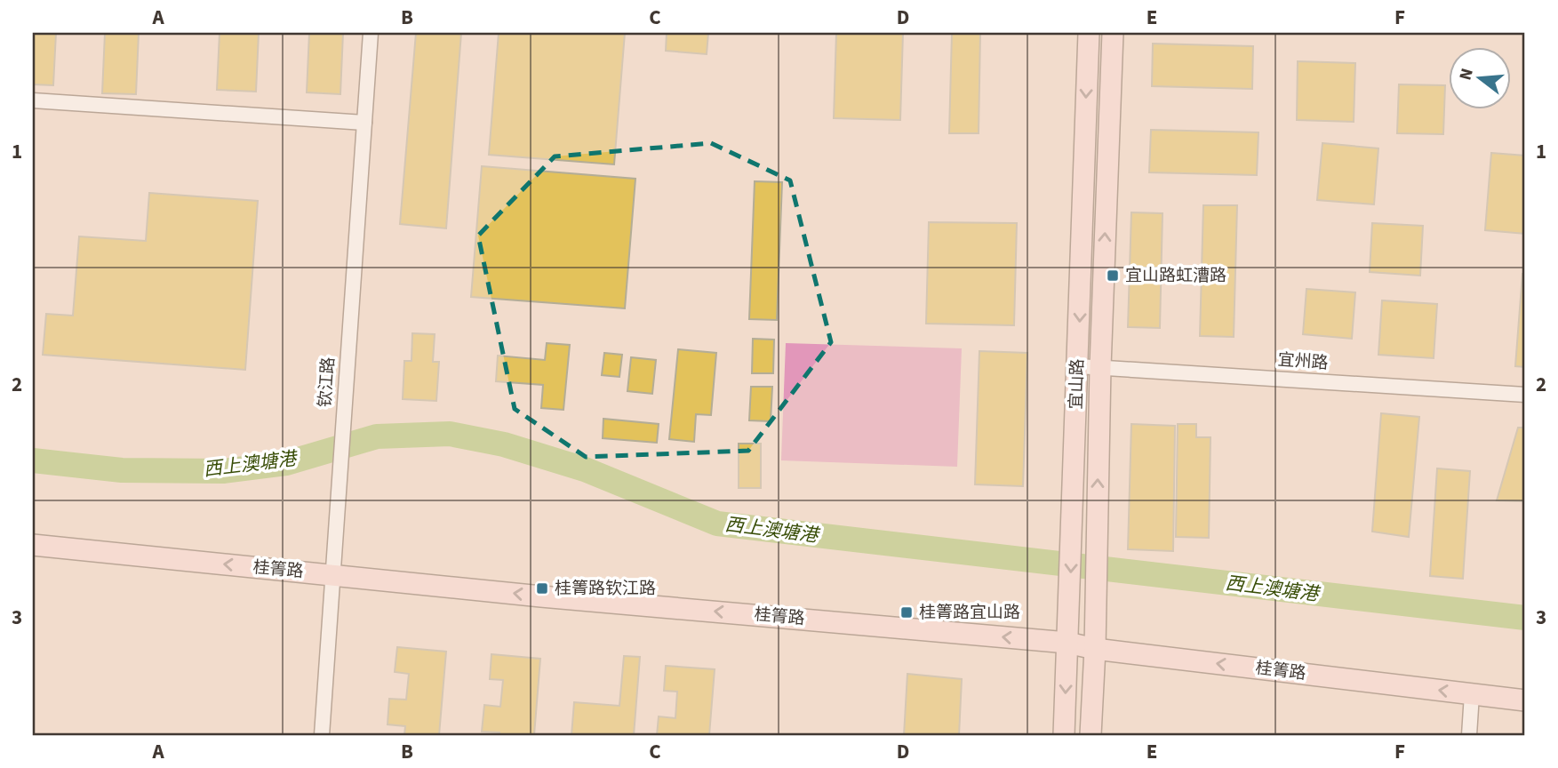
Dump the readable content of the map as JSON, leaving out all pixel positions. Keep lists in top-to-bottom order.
{
  "streets": {
    "street": [
      "宜州路",
      "钦江路",
      "宜山路",
      "桂箐路"
    ]
  },
  "crossings": [
    ["宜州路", "宜山路"],
    ["钦江路", "桂箐路"],
    ["宜山路", "桂箐路"]
  ],
  "one_way": ["桂箐路"],
  "water": ["西上澳塘港"],
  "places": {
    "transit": ["宜山路虹漕路", "桂箐路钦江路", "桂箐路宜山路"]
  },
  "north": "left",
  "grid": {
    "columns": [
      "A",
      "B",
      "C",
      "D",
      "E",
      "F"
    ],
    "rows": ["1", "2", "3"]
  }
}
